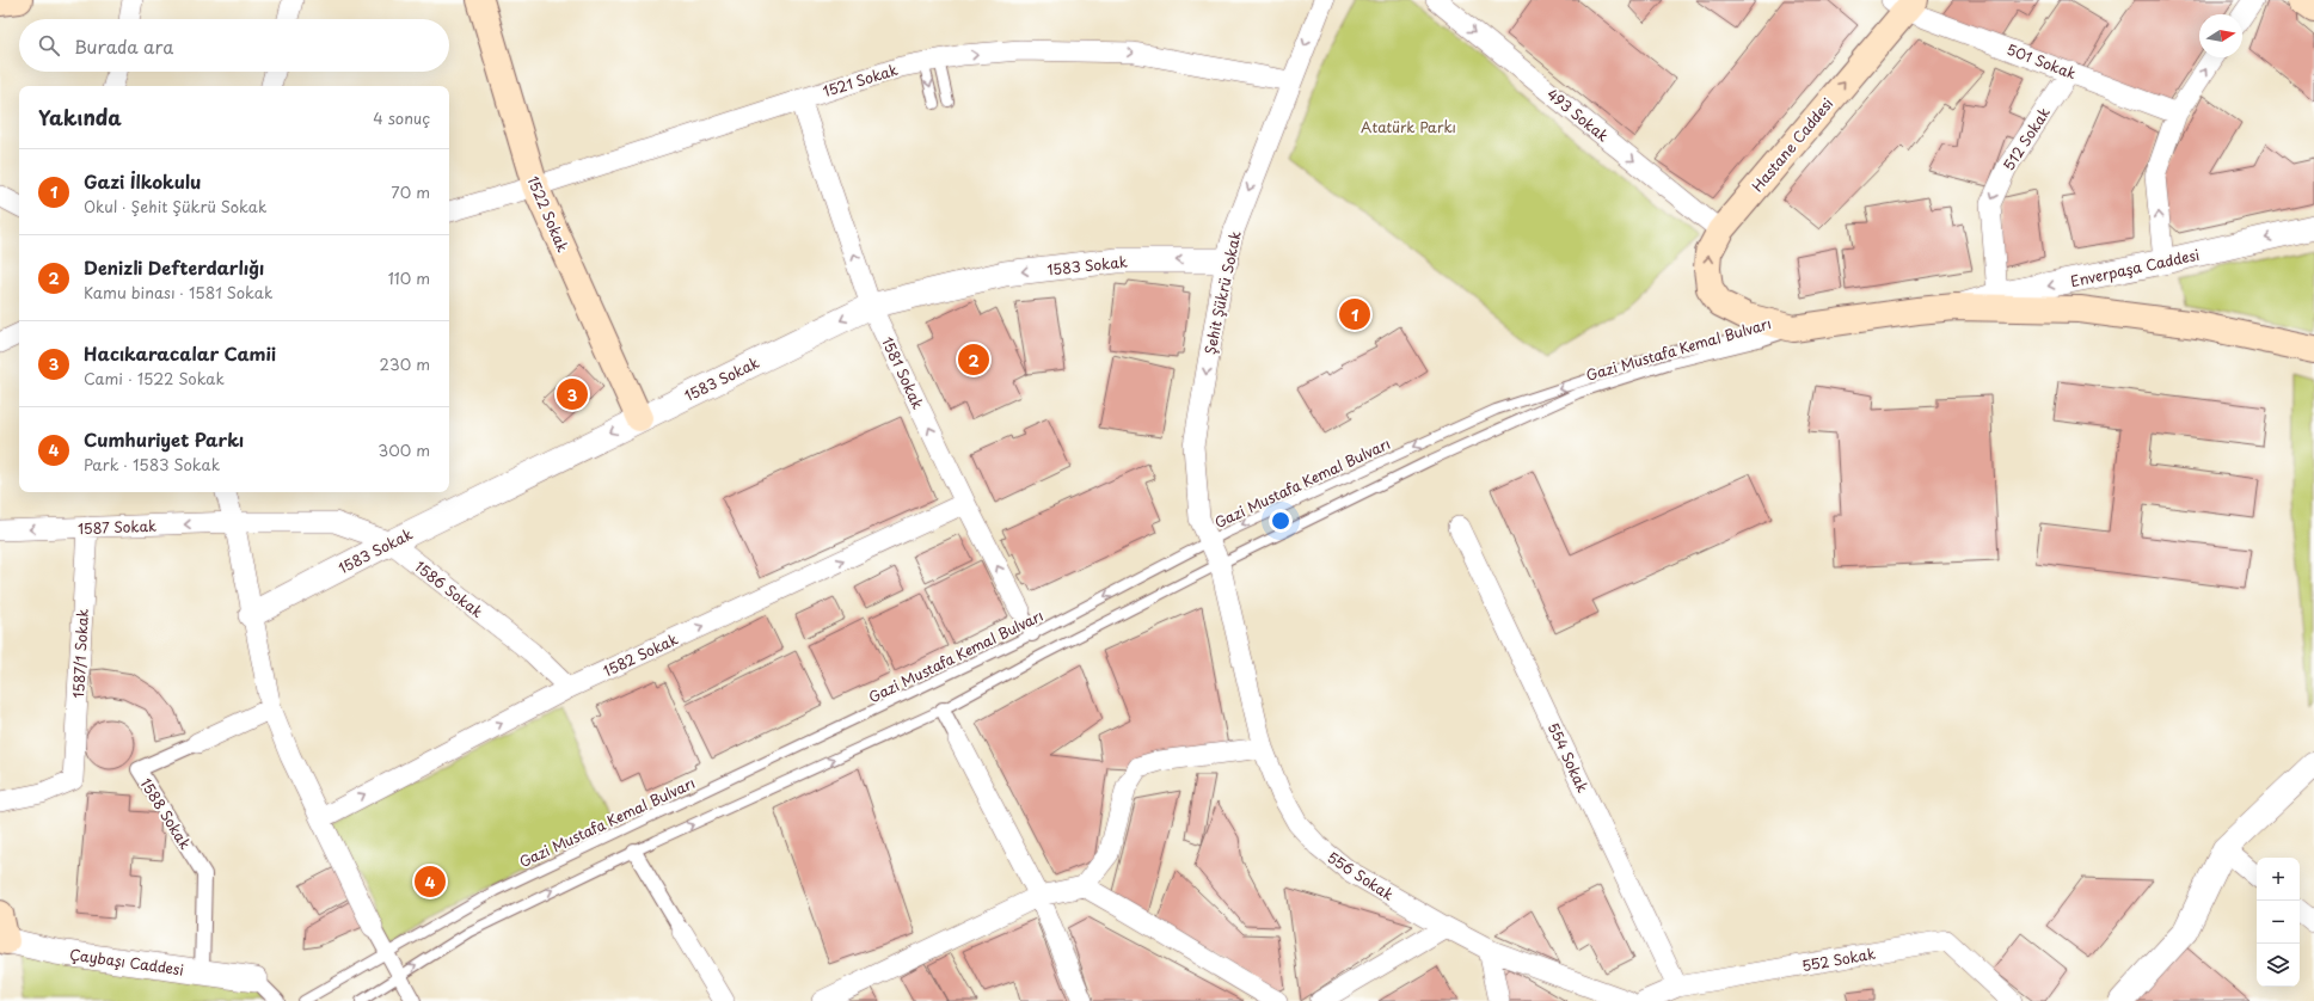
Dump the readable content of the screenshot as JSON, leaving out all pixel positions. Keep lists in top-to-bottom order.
{
  "streets": {
    "main road": ["Hastane Caddesi", "1522 Sokak"],
    "street": [
      "501 Sokak",
      "1521 Sokak",
      "493 Sokak",
      "512 Sokak",
      "1583 Sokak",
      "Enverpaşa Caddesi",
      "Şehit Şükrü Sokak",
      "1581 Sokak",
      "1587 Sokak",
      "1586 Sokak",
      "1587/1 Sokak",
      "1582 Sokak",
      "554 Sokak",
      "1588 Sokak",
      "556 Sokak",
      "552 Sokak",
      "Çaybaşı Caddesi"
    ],
    "lane": ["Gazi Mustafa Kemal Bulvarı"]
  },
  "crossings": [
    ["501 Sokak", "512 Sokak"],
    ["501 Sokak", "Hastane Caddesi"],
    ["1521 Sokak", "1522 Sokak"],
    ["1521 Sokak", "Şehit Şükrü Sokak"],
    ["1521 Sokak", "1581 Sokak"],
    ["493 Sokak", "Hastane Caddesi"],
    ["512 Sokak", "Enverpaşa Caddesi"],
    ["Hastane Caddesi", "Gazi Mustafa Kemal Bulvarı"],
    ["1522 Sokak", "1583 Sokak"],
    ["1583 Sokak", "Şehit Şükrü Sokak"],
    ["1583 Sokak", "1581 Sokak"],
    ["1583 Sokak", "1586 Sokak"],
    ["Şehit Şükrü Sokak", "Gazi Mustafa Kemal Bulvarı"],
    ["Şehit Şükrü Sokak", "556 Sokak"],
    ["Gazi Mustafa Kemal Bulvarı", "1581 Sokak"],
    ["Gazi Mustafa Kemal Bulvarı", "556 Sokak"],
    ["1581 Sokak", "1582 Sokak"],
    ["1587 Sokak", "1586 Sokak"],
    ["1587 Sokak", "1587/1 Sokak"],
    ["1586 Sokak", "1582 Sokak"],
    ["554 Sokak", "552 Sokak"],
    ["1588 Sokak", "Çaybaşı Caddesi"]
  ],
  "one_way": [
    "1521 Sokak",
    "493 Sokak",
    "1583 Sokak",
    "Enverpaşa Caddesi",
    "Şehit Şükrü Sokak",
    "1581 Sokak",
    "1587 Sokak",
    "1582 Sokak"
  ],
  "parks": ["Atatürk Parkı"],
  "north": "right",
  "page": {
    "search": "Burada ara",
    "heading": ["Yakında", "4 sonuç"],
    "list": [
      {
        "mark": "1",
        "name": "Gazi İlkokulu",
        "note": "Okul · Şehit Şükrü Sokak",
        "value": "70 m"
      },
      {
        "mark": "2",
        "name": "Denizli Defterdarlığı",
        "note": "Kamu binası · 1581 Sokak",
        "value": "110 m"
      },
      {
        "mark": "3",
        "name": "Hacıkaracalar Camii",
        "note": "Cami · 1522 Sokak",
        "value": "230 m"
      },
      {
        "mark": "4",
        "name": "Cumhuriyet Parkı",
        "note": "Park · 1583 Sokak",
        "value": "300 m"
      }
    ],
    "pins": [
      "1",
      "2",
      "3",
      "4"
    ],
    "map_buttons": ["+", "−"]
  }
}
